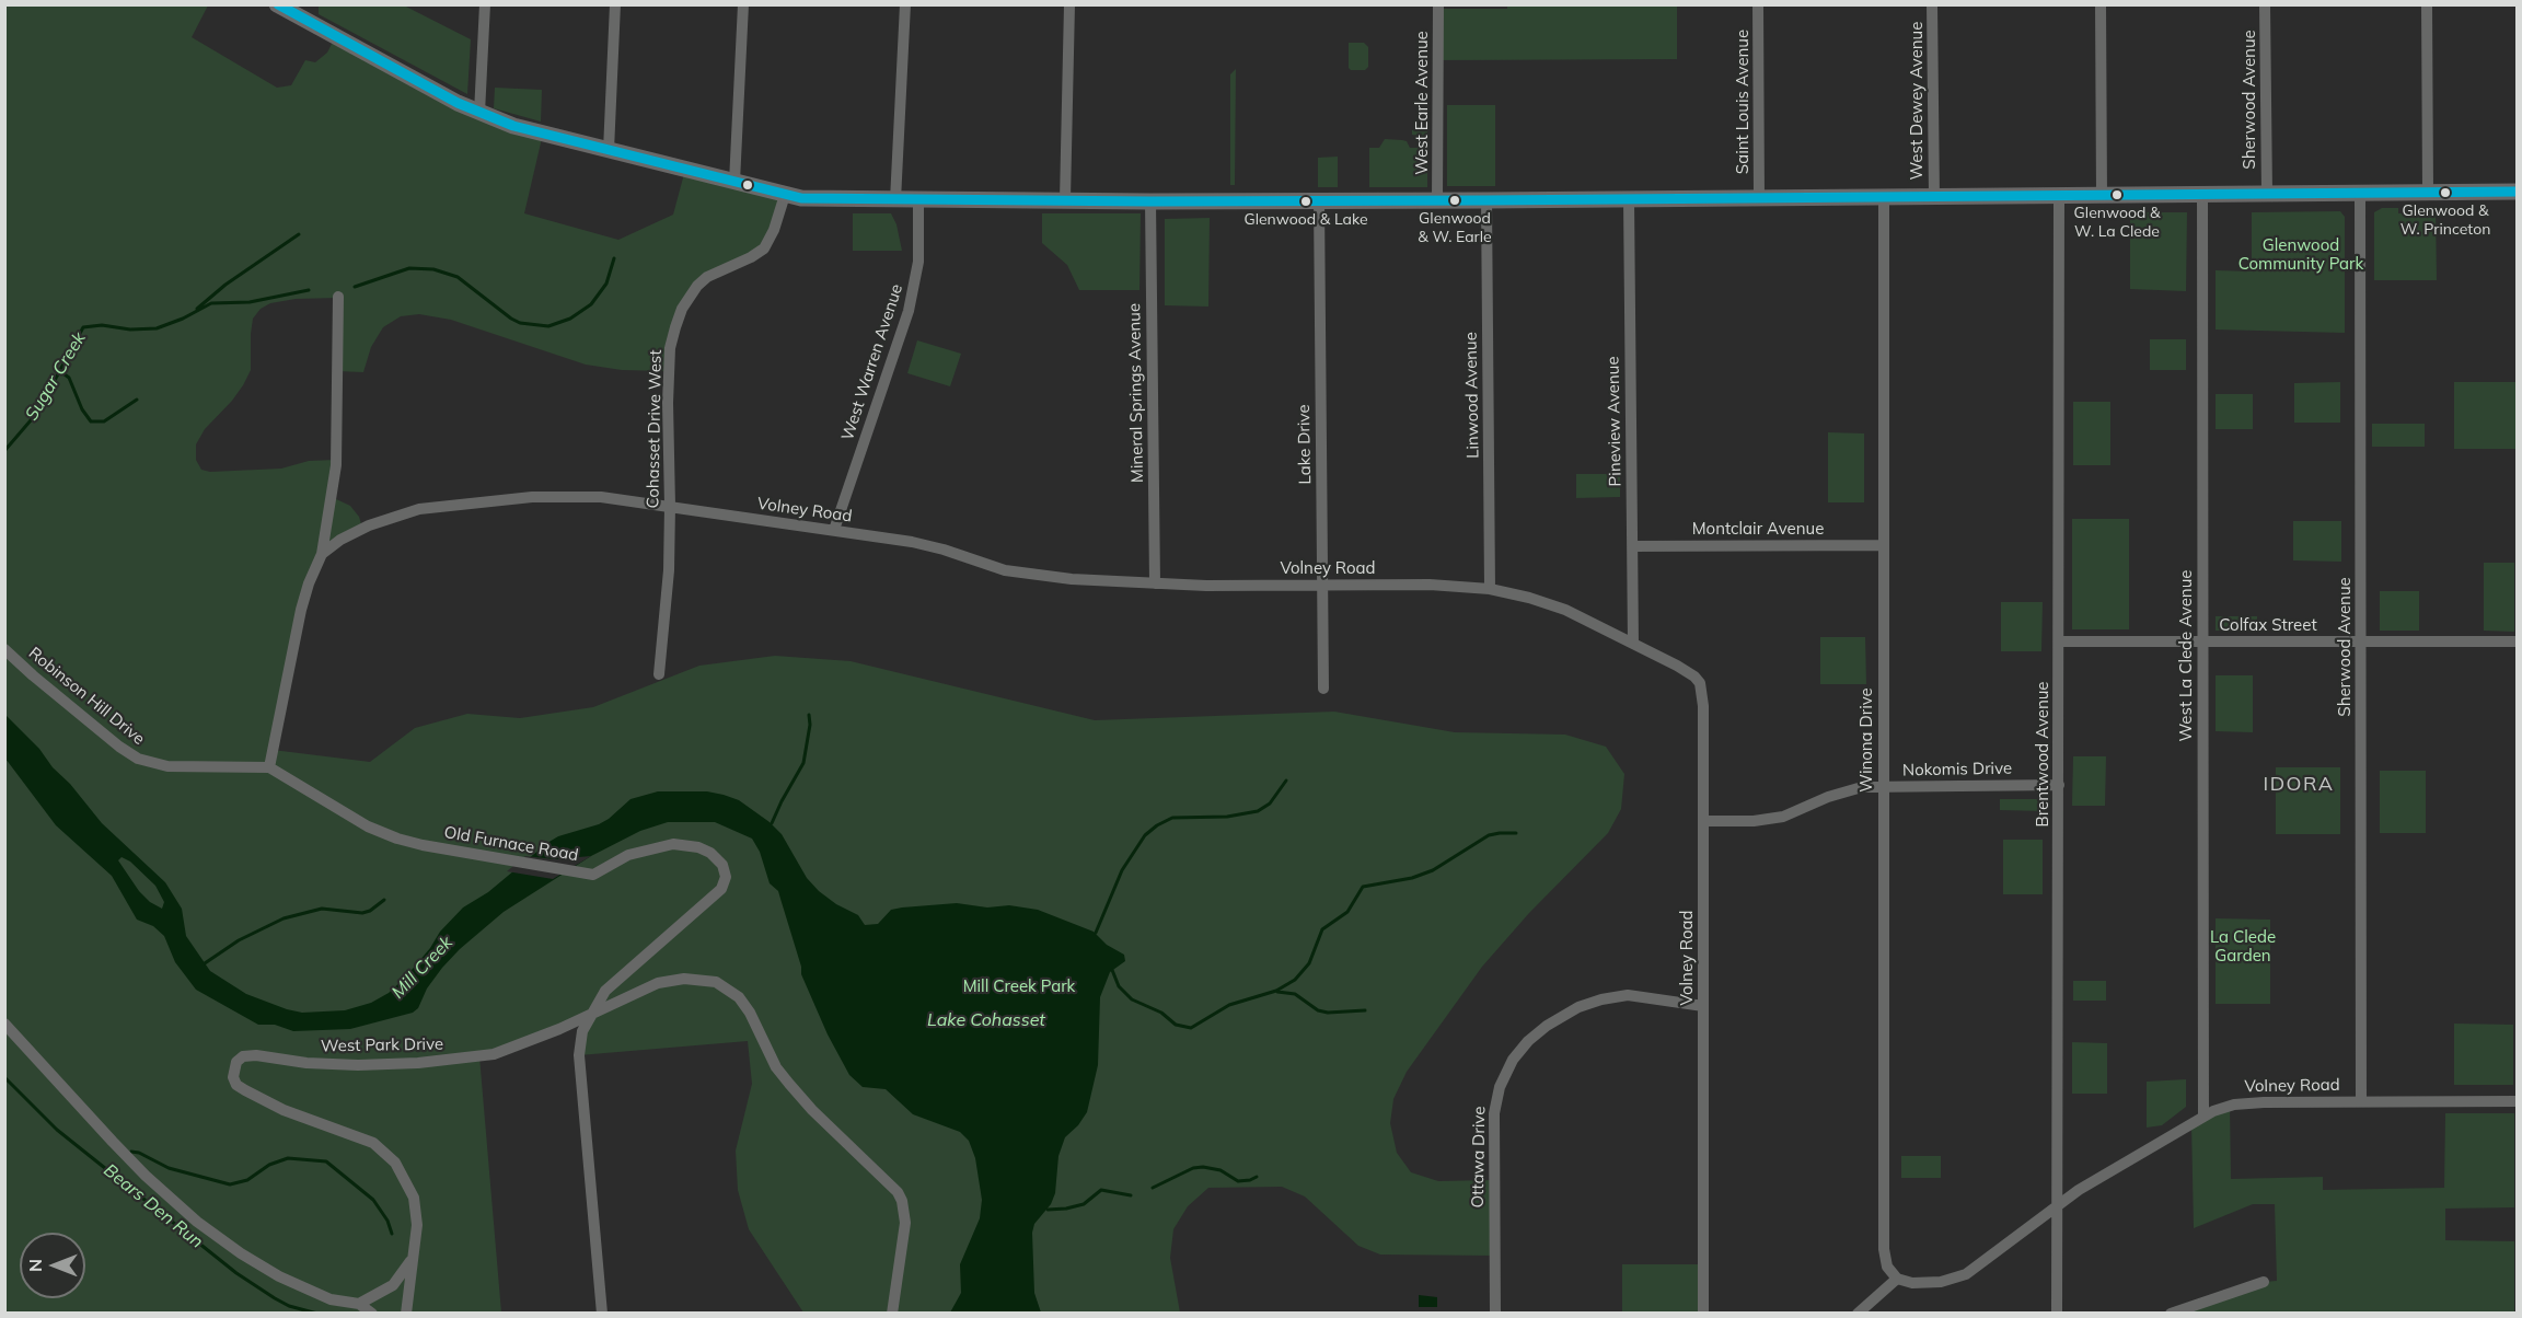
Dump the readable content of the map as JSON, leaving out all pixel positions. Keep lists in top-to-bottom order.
{
  "streets": {
    "street": [
      "Sherwood Avenue",
      "West Dewey Avenue",
      "Saint Louis Avenue",
      "West Earle Avenue",
      "West Warren Avenue",
      "Mineral Springs Avenue",
      "Linwood Avenue",
      "Pineview Avenue",
      "Cohasset Drive West",
      "Lake Drive",
      "Volney Road",
      "Montclair Avenue",
      "Colfax Street",
      "West La Clede Avenue",
      "Robinson Hill Drive",
      "Winona Drive",
      "Brentwood Avenue",
      "Nokomis Drive",
      "Old Furnace Road",
      "West Park Drive",
      "Ottawa Drive"
    ]
  },
  "crossings": [
    ["Sherwood Avenue", "Volney Road"],
    ["Sherwood Avenue", "Colfax Street"],
    ["West Warren Avenue", "Volney Road"],
    ["Mineral Springs Avenue", "Volney Road"],
    ["Linwood Avenue", "Volney Road"],
    ["Pineview Avenue", "Volney Road"],
    ["Pineview Avenue", "Montclair Avenue"],
    ["Cohasset Drive West", "Volney Road"],
    ["Lake Drive", "Volney Road"],
    ["Volney Road", "West La Clede Avenue"],
    ["Volney Road", "Winona Drive"],
    ["Volney Road", "Brentwood Avenue"],
    ["Volney Road", "Nokomis Drive"],
    ["Volney Road", "Ottawa Drive"],
    ["Montclair Avenue", "Winona Drive"],
    ["Colfax Street", "West La Clede Avenue"],
    ["Colfax Street", "Brentwood Avenue"],
    ["Robinson Hill Drive", "Old Furnace Road"],
    ["Winona Drive", "Nokomis Drive"],
    ["Brentwood Avenue", "Nokomis Drive"],
    ["Old Furnace Road", "West Park Drive"]
  ],
  "districts": ["IDORA"],
  "water": [
    "Sugar Creek",
    "Mill Creek",
    "Lake Cohasset",
    "Bears Den Run"
  ],
  "parks": ["Glenwood Community Park", "La Clede Garden", "Mill Creek Park"],
  "places": [
    "Glenwood & W. Princeton",
    "Glenwood & W. La Clede",
    "Glenwood & W. Earle",
    "Glenwood & Lake"
  ],
  "north": "left"
}
